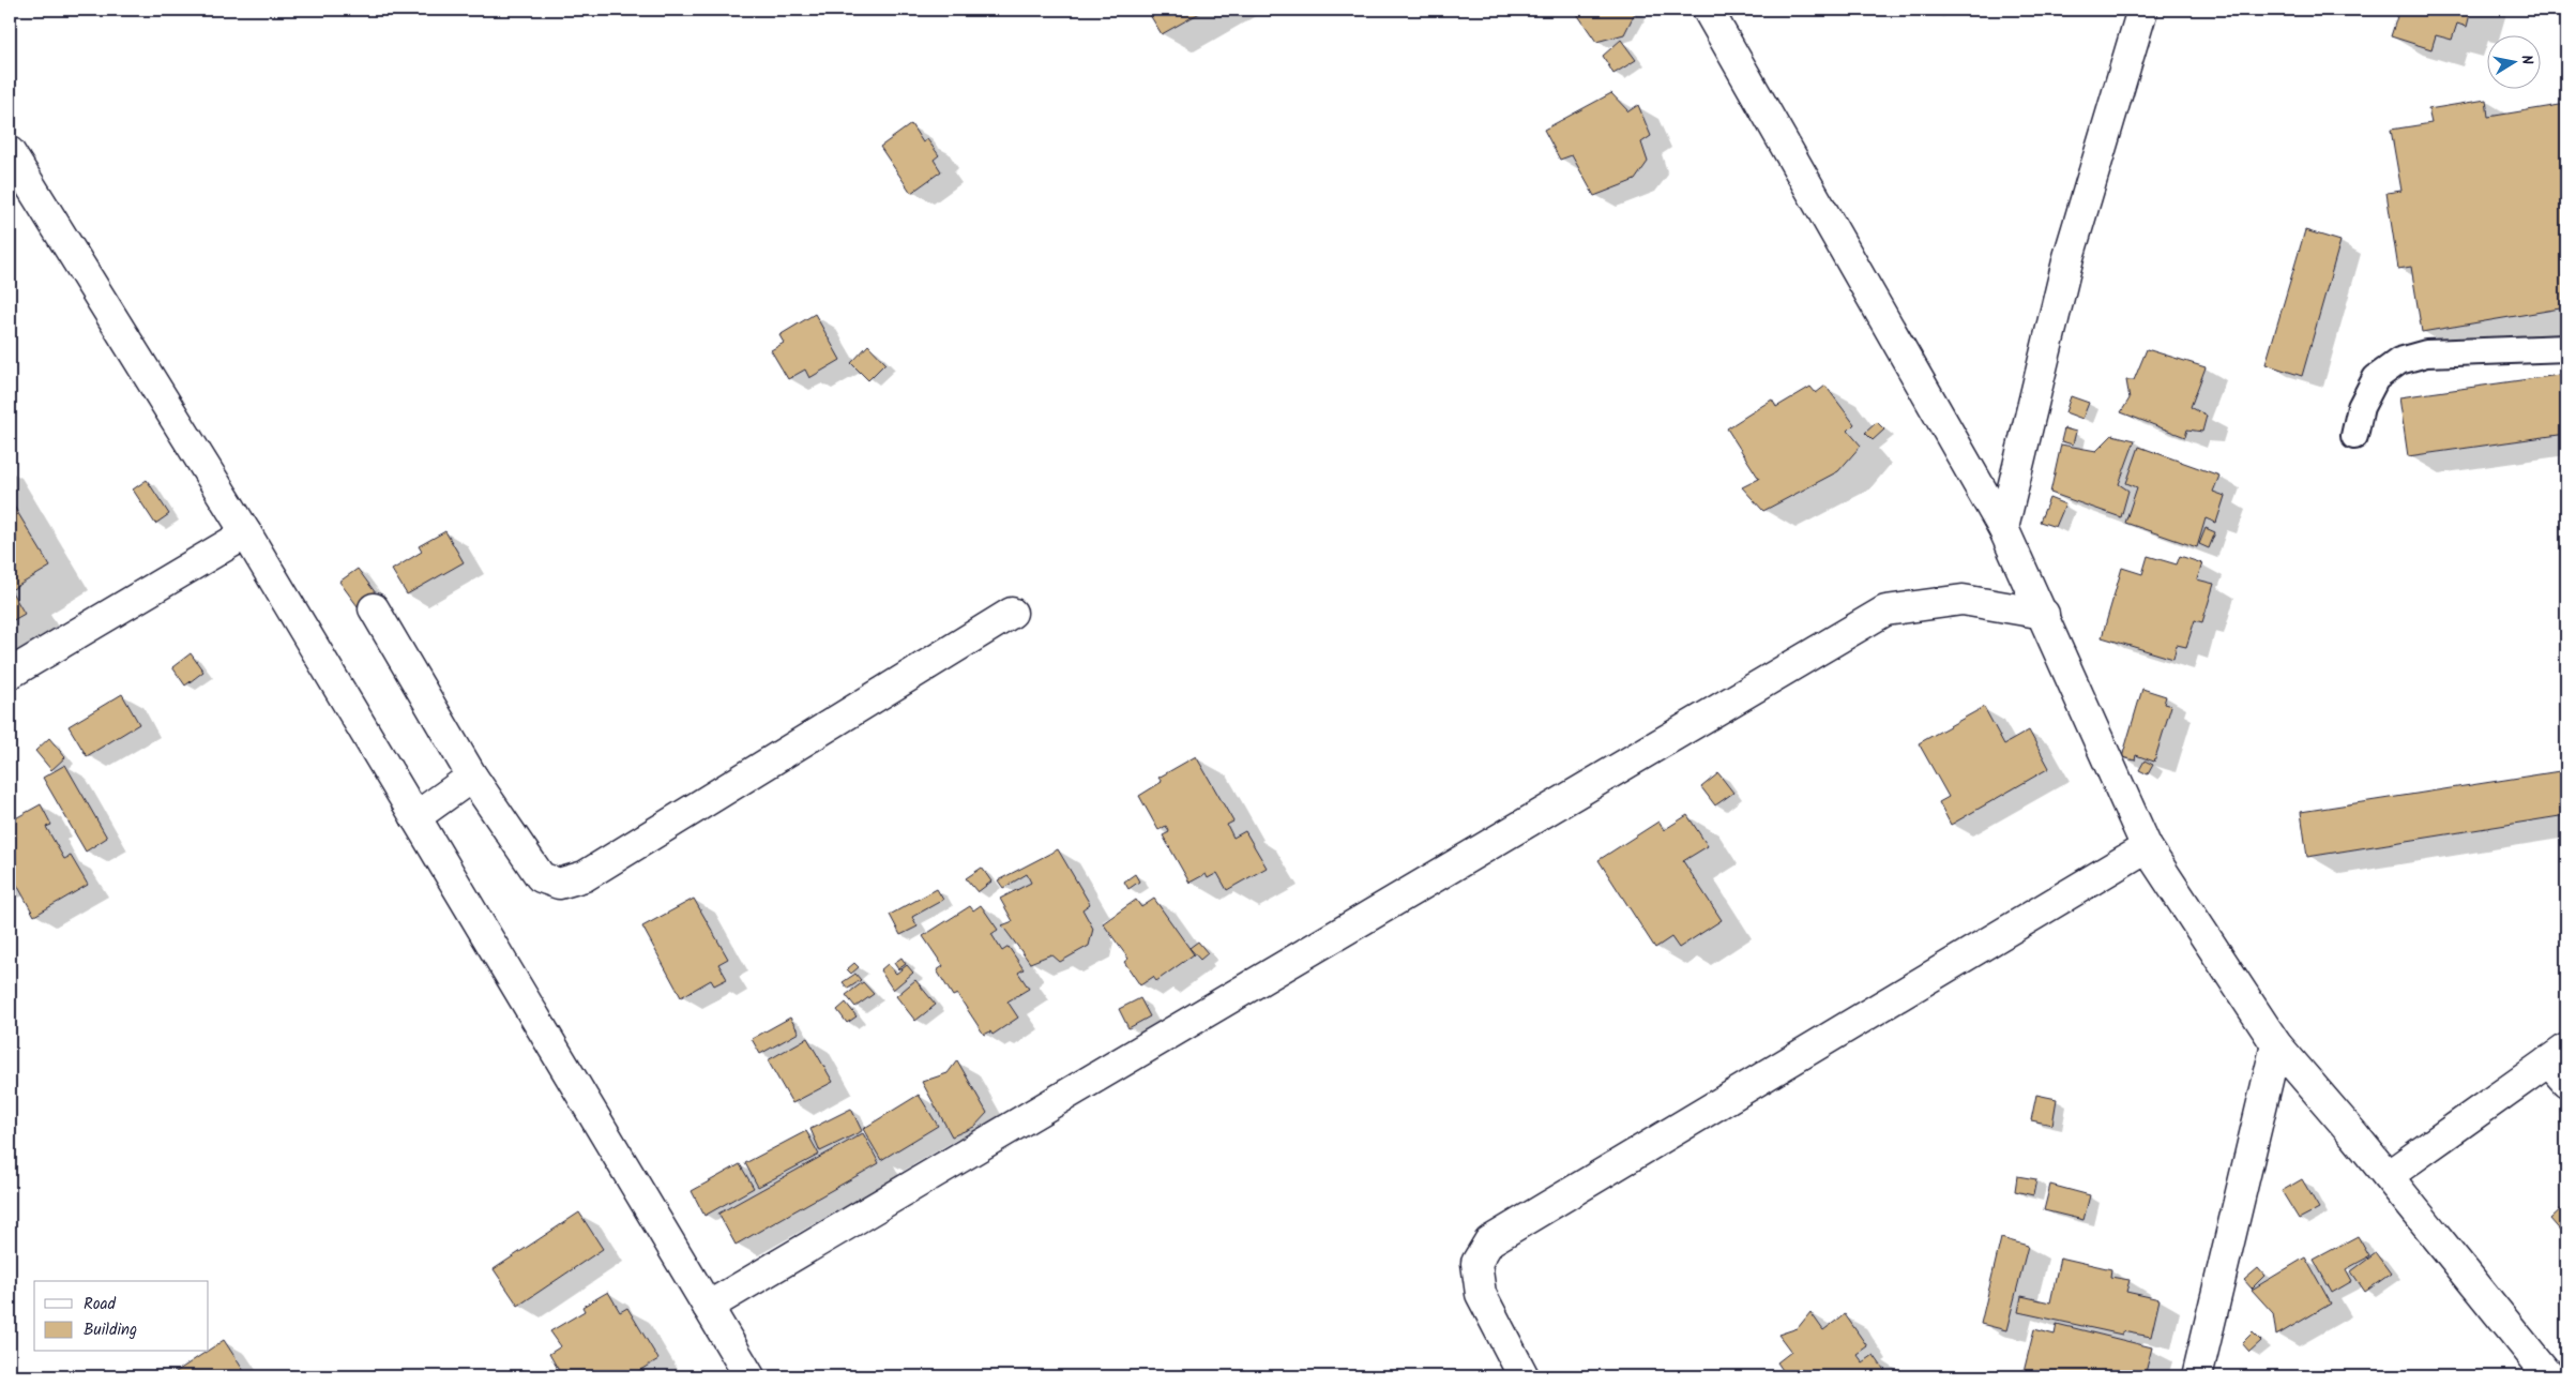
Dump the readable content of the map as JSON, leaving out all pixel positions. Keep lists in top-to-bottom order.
{
  "legend": ["Road", "Building"],
  "north": "right"
}
